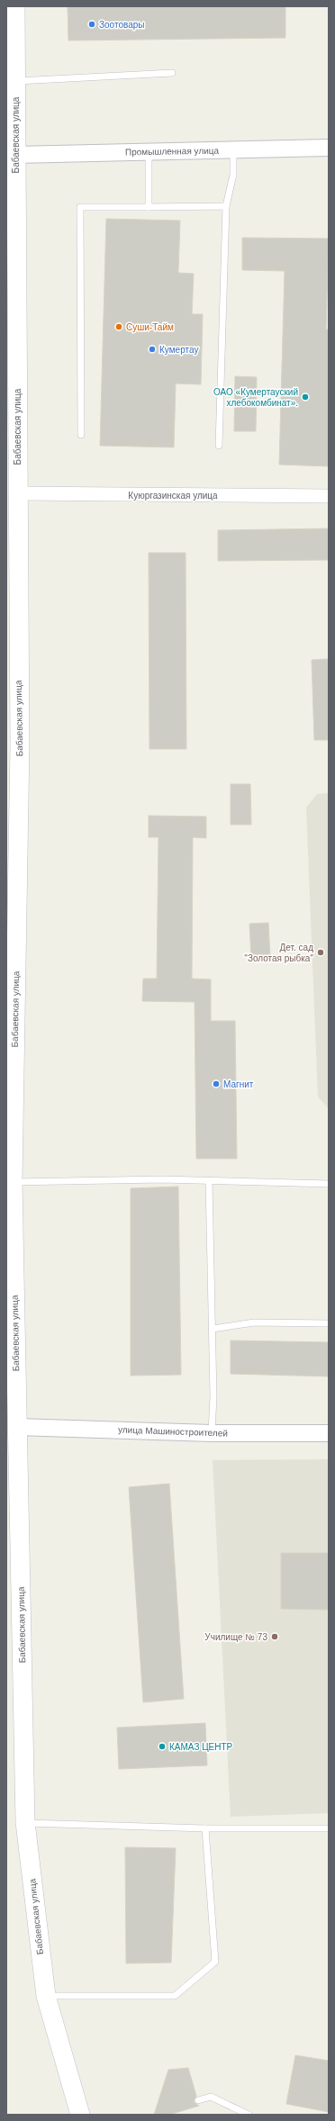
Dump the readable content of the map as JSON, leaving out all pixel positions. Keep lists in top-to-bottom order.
{
  "streets": {
    "main road": ["Бабаевская улица"],
    "street": ["Промышленная улица", "Куюргазинская улица", "улица Машиностроителей"]
  },
  "crossings": [
    ["Бабаевская улица", "Промышленная улица"],
    ["Бабаевская улица", "Куюргазинская улица"],
    ["Бабаевская улица", "улица Машиностроителей"]
  ],
  "places": [
    "Зоотовары",
    "Суши-Тайм",
    "Кумертау",
    "ОАО «Кумертауский хлебокомбинат».",
    "Дет. сад \"Золотая рыбка\"",
    "Магнит",
    "Училище № 73",
    "КАМАЗ ЦЕНТР"
  ]
}
